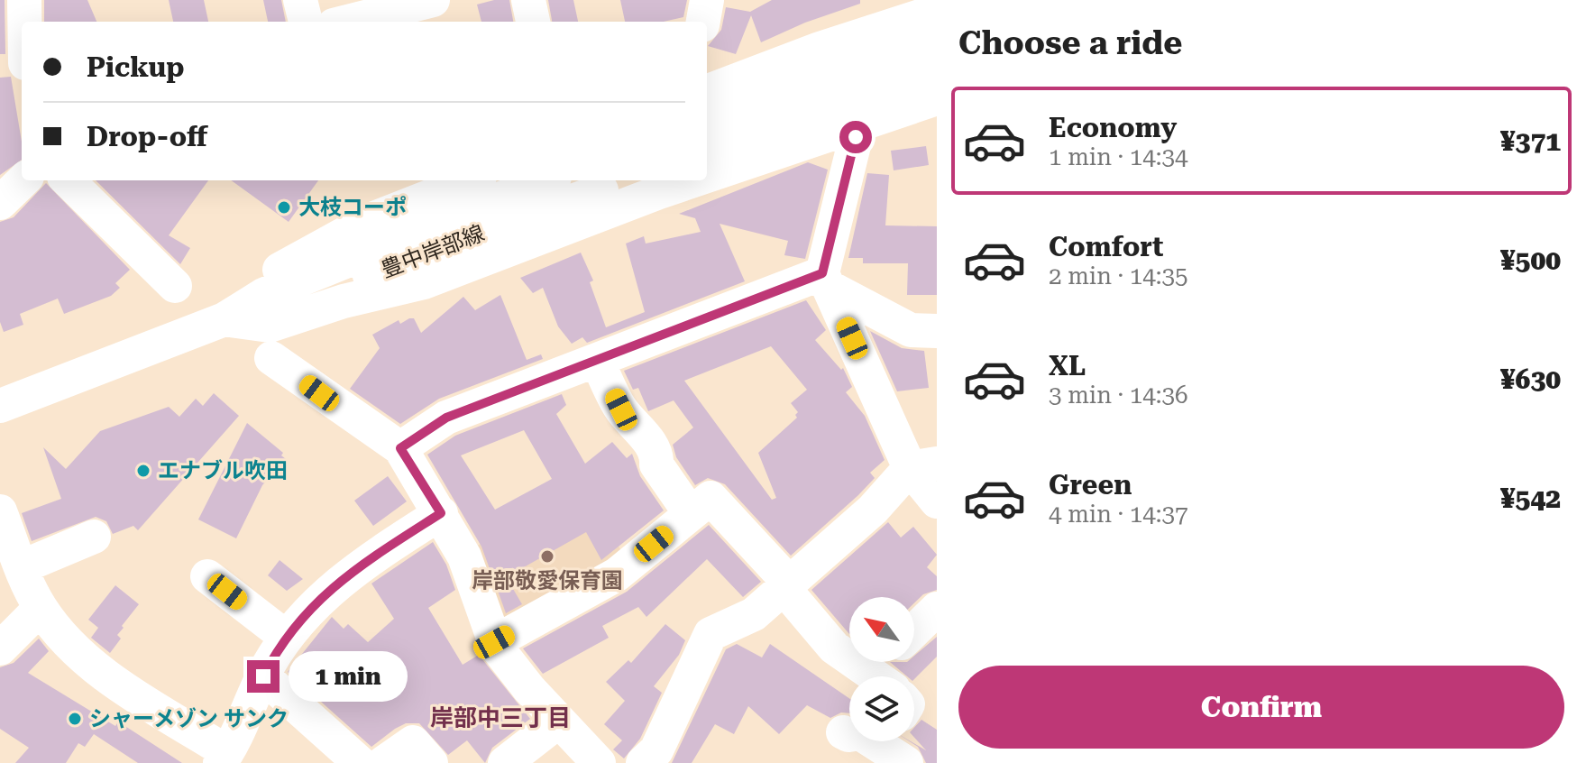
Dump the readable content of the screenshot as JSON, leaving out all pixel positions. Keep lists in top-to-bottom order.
{
  "streets": {
    "street": ["豊中岸部線"]
  },
  "districts": ["岸部中三丁目"],
  "places": [
    "大枝コーポ",
    "エナブル吹田",
    "岸部敬愛保育園",
    "シャーメゾン サンク"
  ],
  "north": "top left",
  "page": {
    "heading": "Choose a ride",
    "banner": ["Pickup", "Drop-off"],
    "list": [
      {
        "name": "Economy",
        "note": "1 min · 14:34",
        "value": "¥371"
      },
      {
        "name": "Comfort",
        "note": "2 min · 14:35",
        "value": "¥500"
      },
      {
        "name": "XL",
        "note": "3 min · 14:36",
        "value": "¥630"
      },
      {
        "name": "Green",
        "note": "4 min · 14:37",
        "value": "¥542"
      }
    ],
    "bubble": "1 min",
    "buttons": "Confirm"
  }
}
